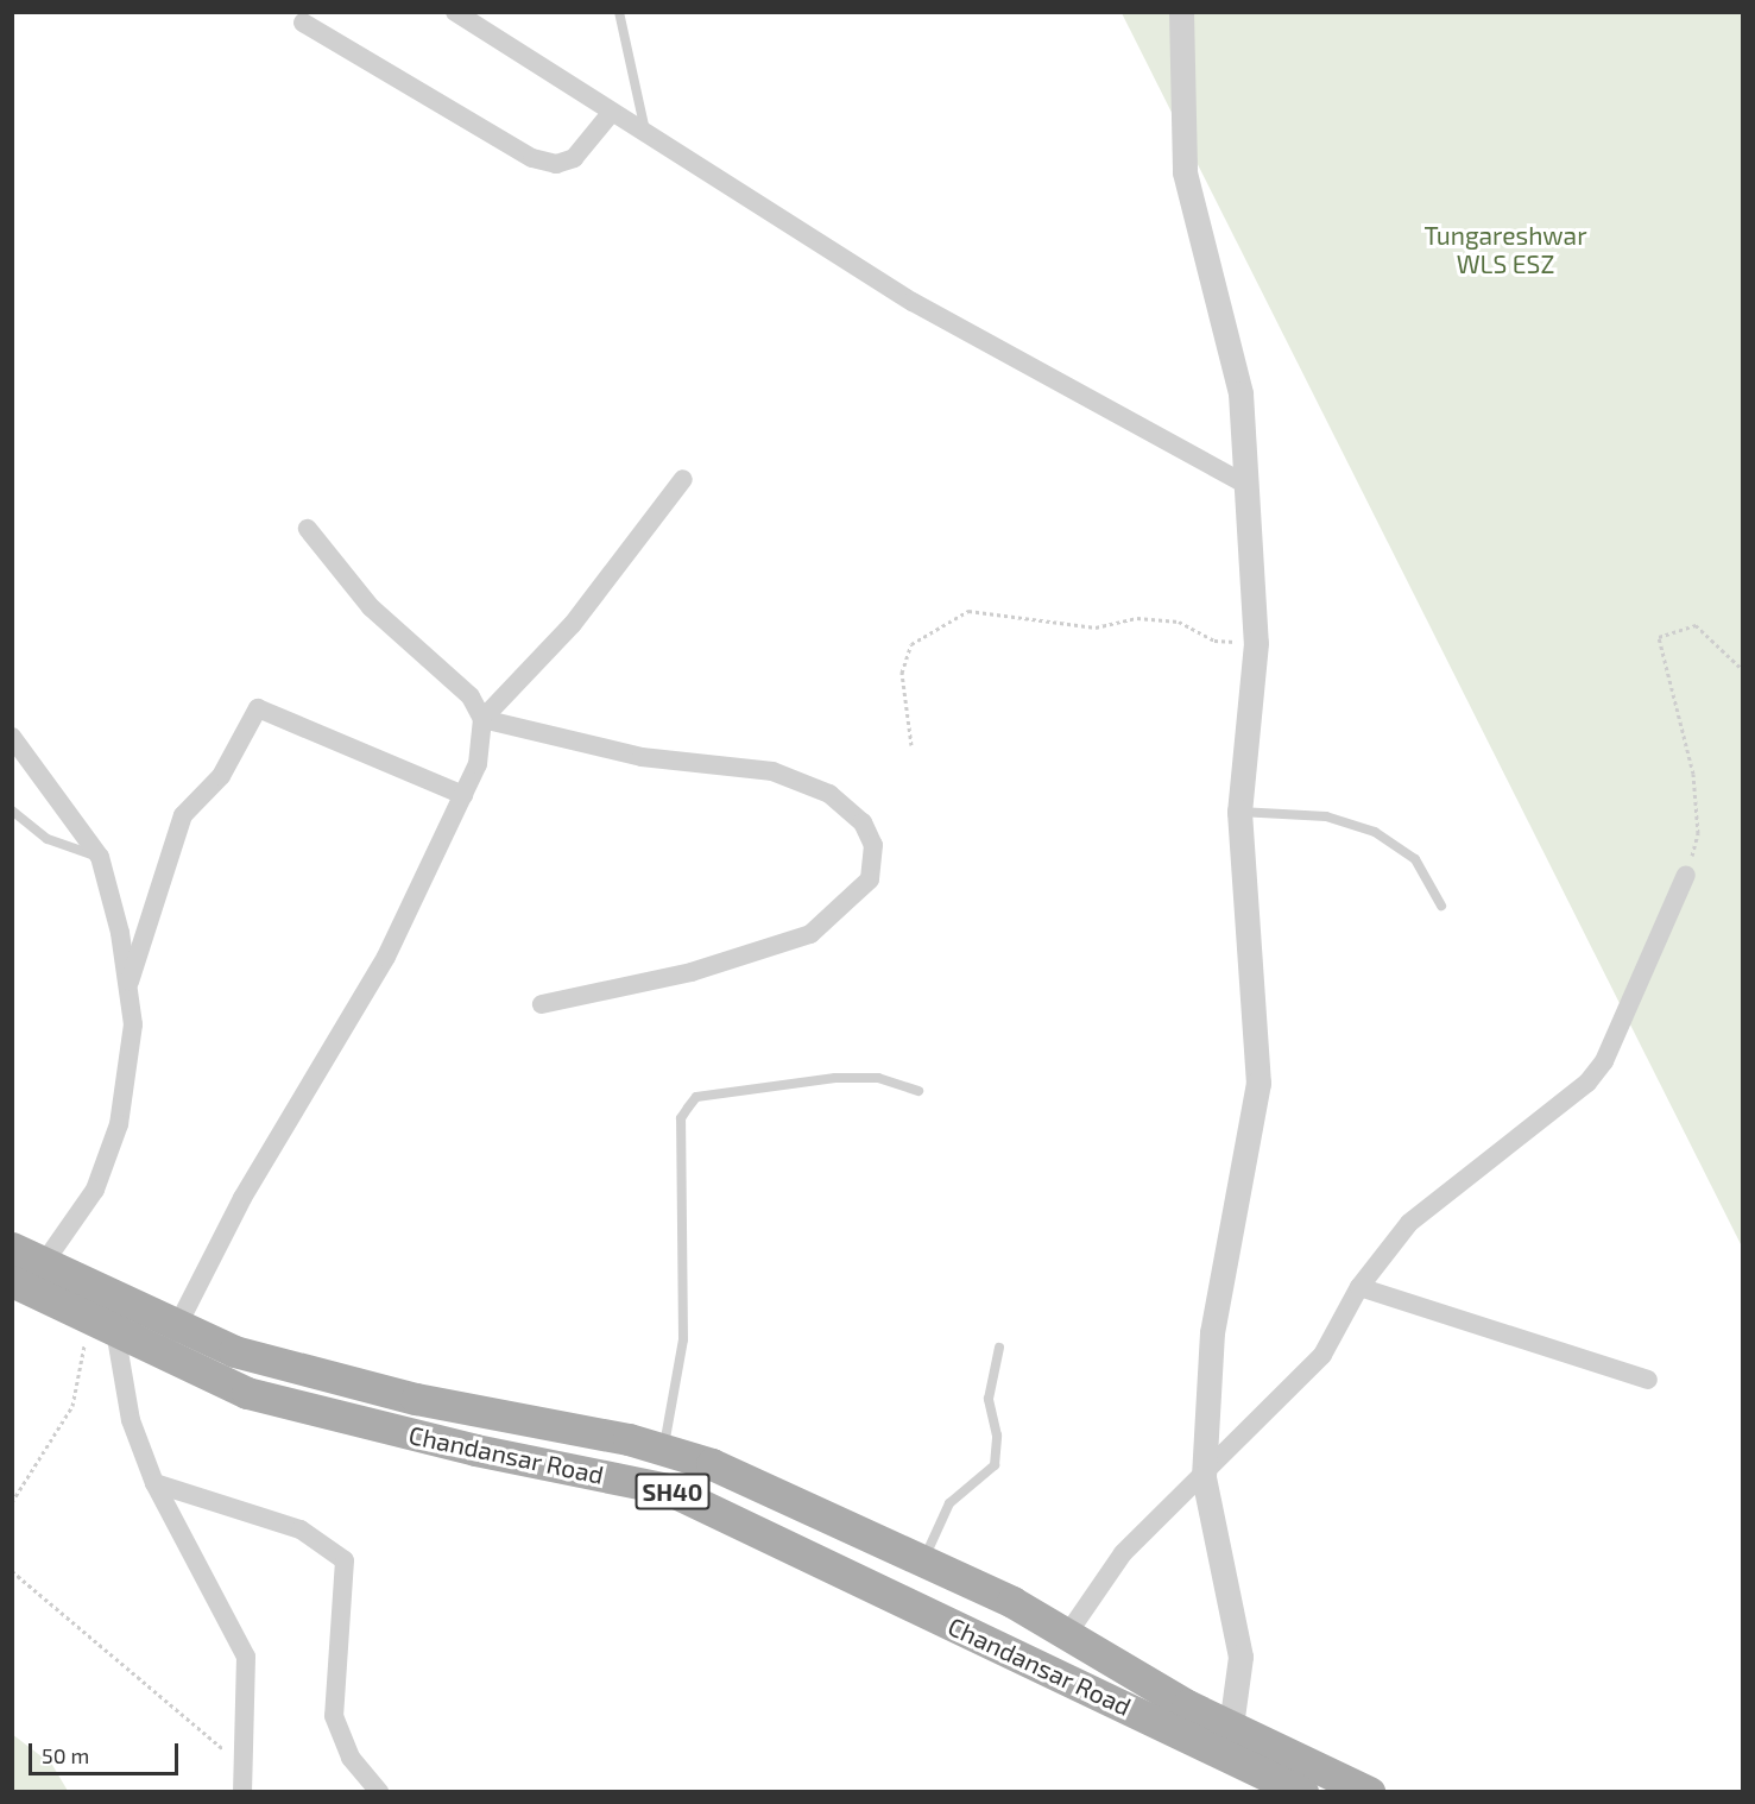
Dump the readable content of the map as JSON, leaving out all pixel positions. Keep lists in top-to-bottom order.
{
  "streets": {
    "main road": ["Chandansar Road", "SH40"]
  },
  "parks": ["Tungareshwar WLS ESZ"],
  "scale_bar": "50 m"
}
